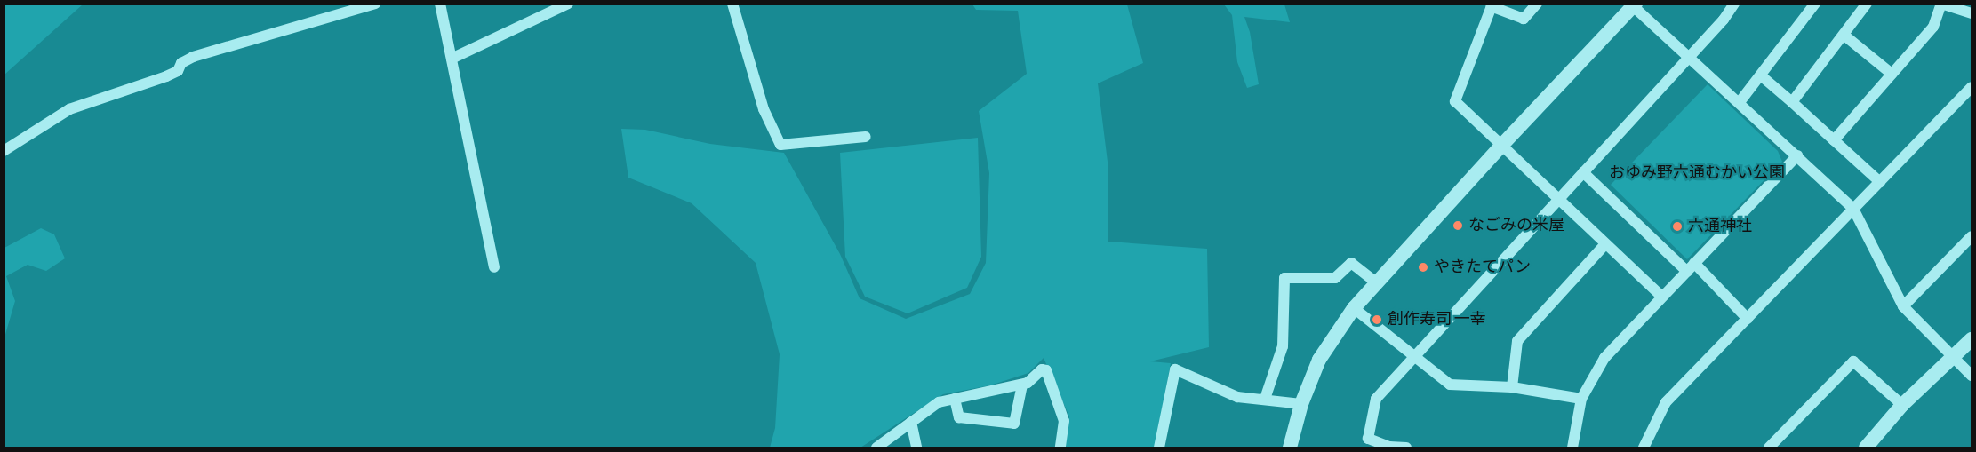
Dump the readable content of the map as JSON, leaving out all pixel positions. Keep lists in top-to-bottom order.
{
  "parks": ["おゆみ野六通むかい公園"],
  "places": [
    "なごみの米屋",
    "六通神社",
    "やきたてパン",
    "創作寿司 一幸"
  ]
}
